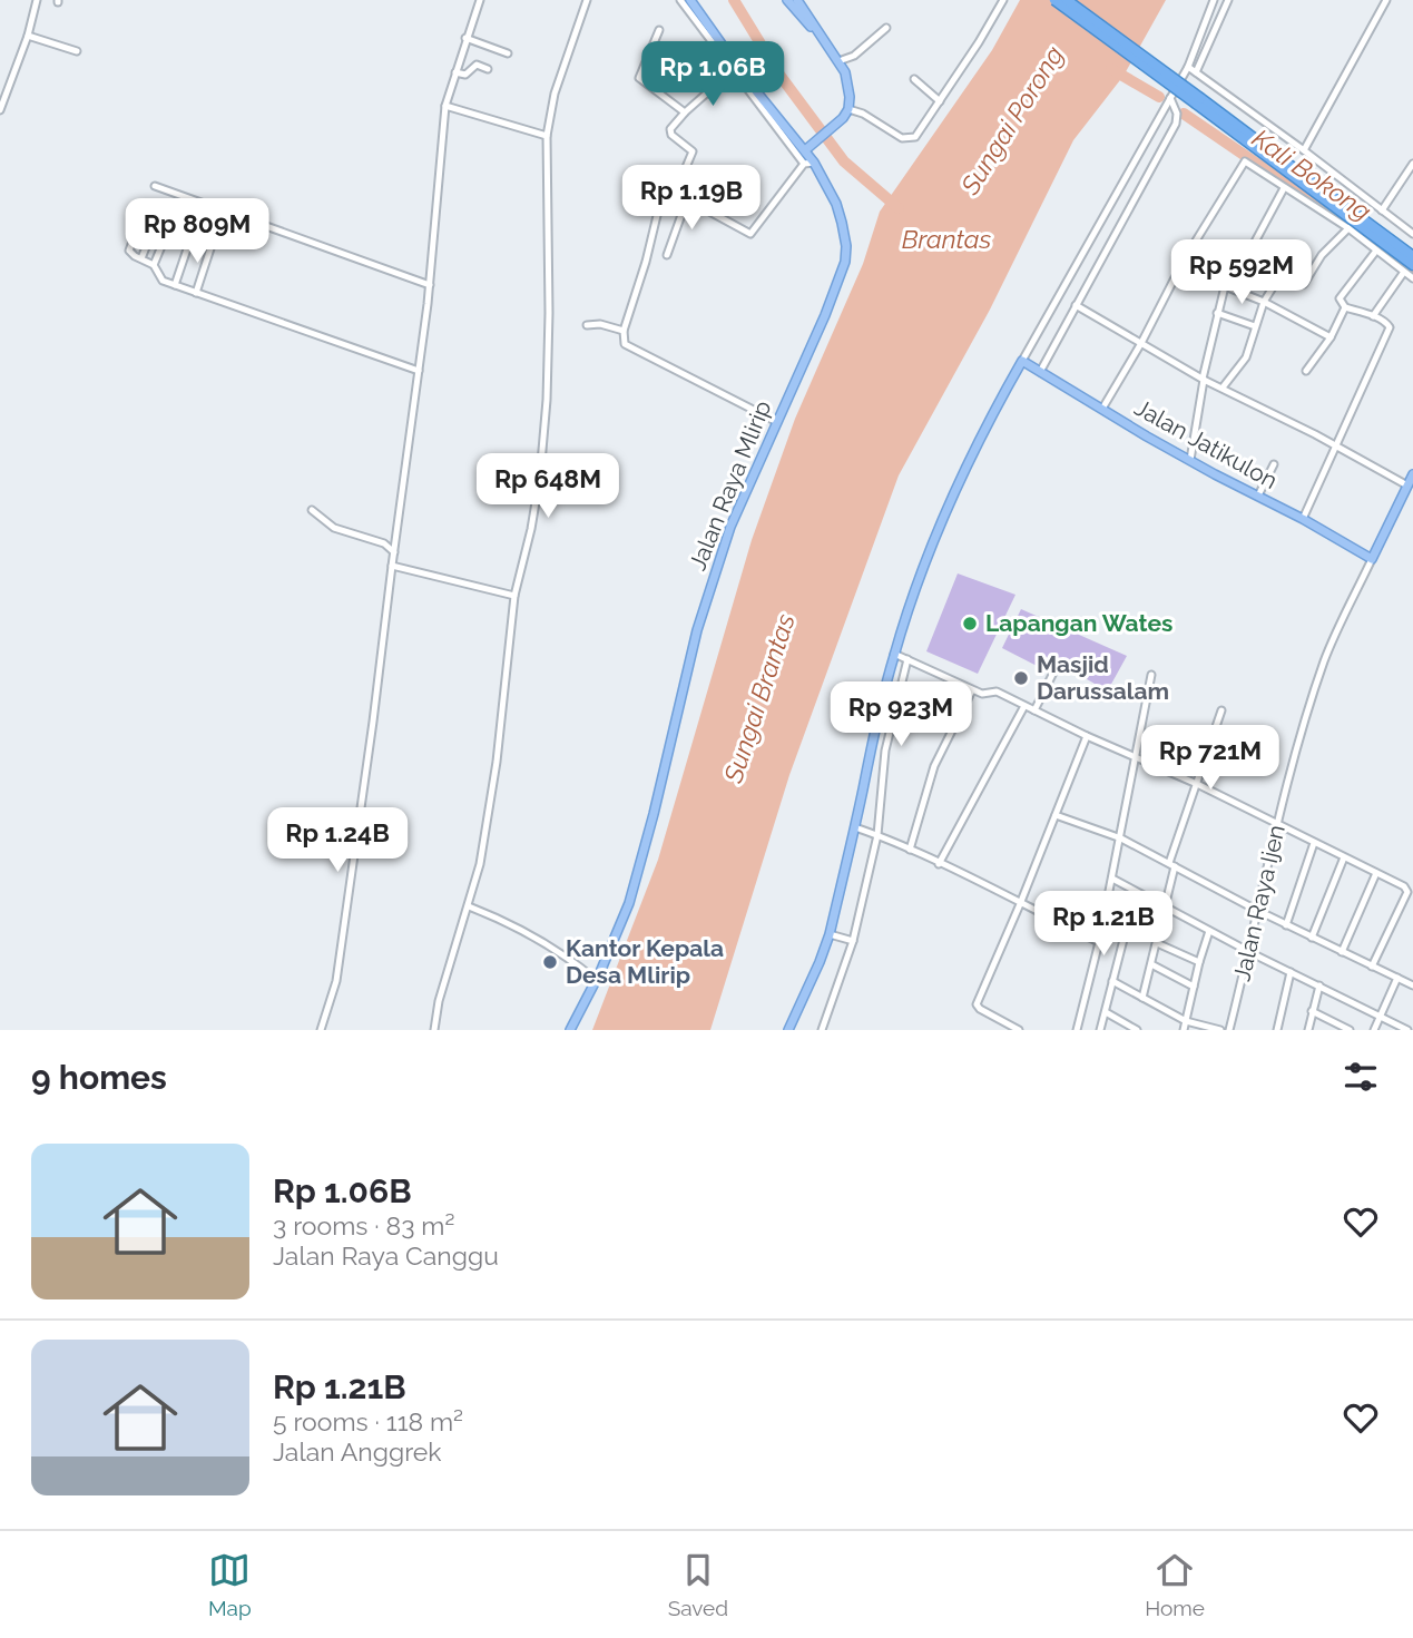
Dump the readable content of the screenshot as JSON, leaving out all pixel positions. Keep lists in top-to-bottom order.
{
  "streets": {
    "main road": ["Jalan Jatikulon", "Jalan Raya Mlirip"],
    "street": ["Jalan Raya Ijen"]
  },
  "crossings": [
    ["Jalan Jatikulon", "Jalan Raya Ijen"]
  ],
  "water": [
    "Sungai Porong",
    "Kali Bokong",
    "Brantas",
    "Sungai Brantas"
  ],
  "places": ["Lapangan Wates", "Masjid Darussalam", "Kantor Kepala Desa Mlirip"],
  "page": {
    "price": [
      "Rp 1.06B",
      "Rp 1.19B",
      "Rp 809M",
      "Rp 592M",
      "Rp 648M",
      "Rp 923M",
      "Rp 721M",
      "Rp 1.24B",
      "Rp 1.21B"
    ],
    "heading": "9 homes",
    "list": [
      {
        "name": "Rp 1.06B",
        "note": "3 rooms · 83 m² · Jalan Raya Canggu"
      },
      {
        "name": "Rp 1.21B",
        "note": "5 rooms · 118 m² · Jalan Anggrek"
      }
    ],
    "tabs": ["Map", "Saved", "Home"]
  }
}
